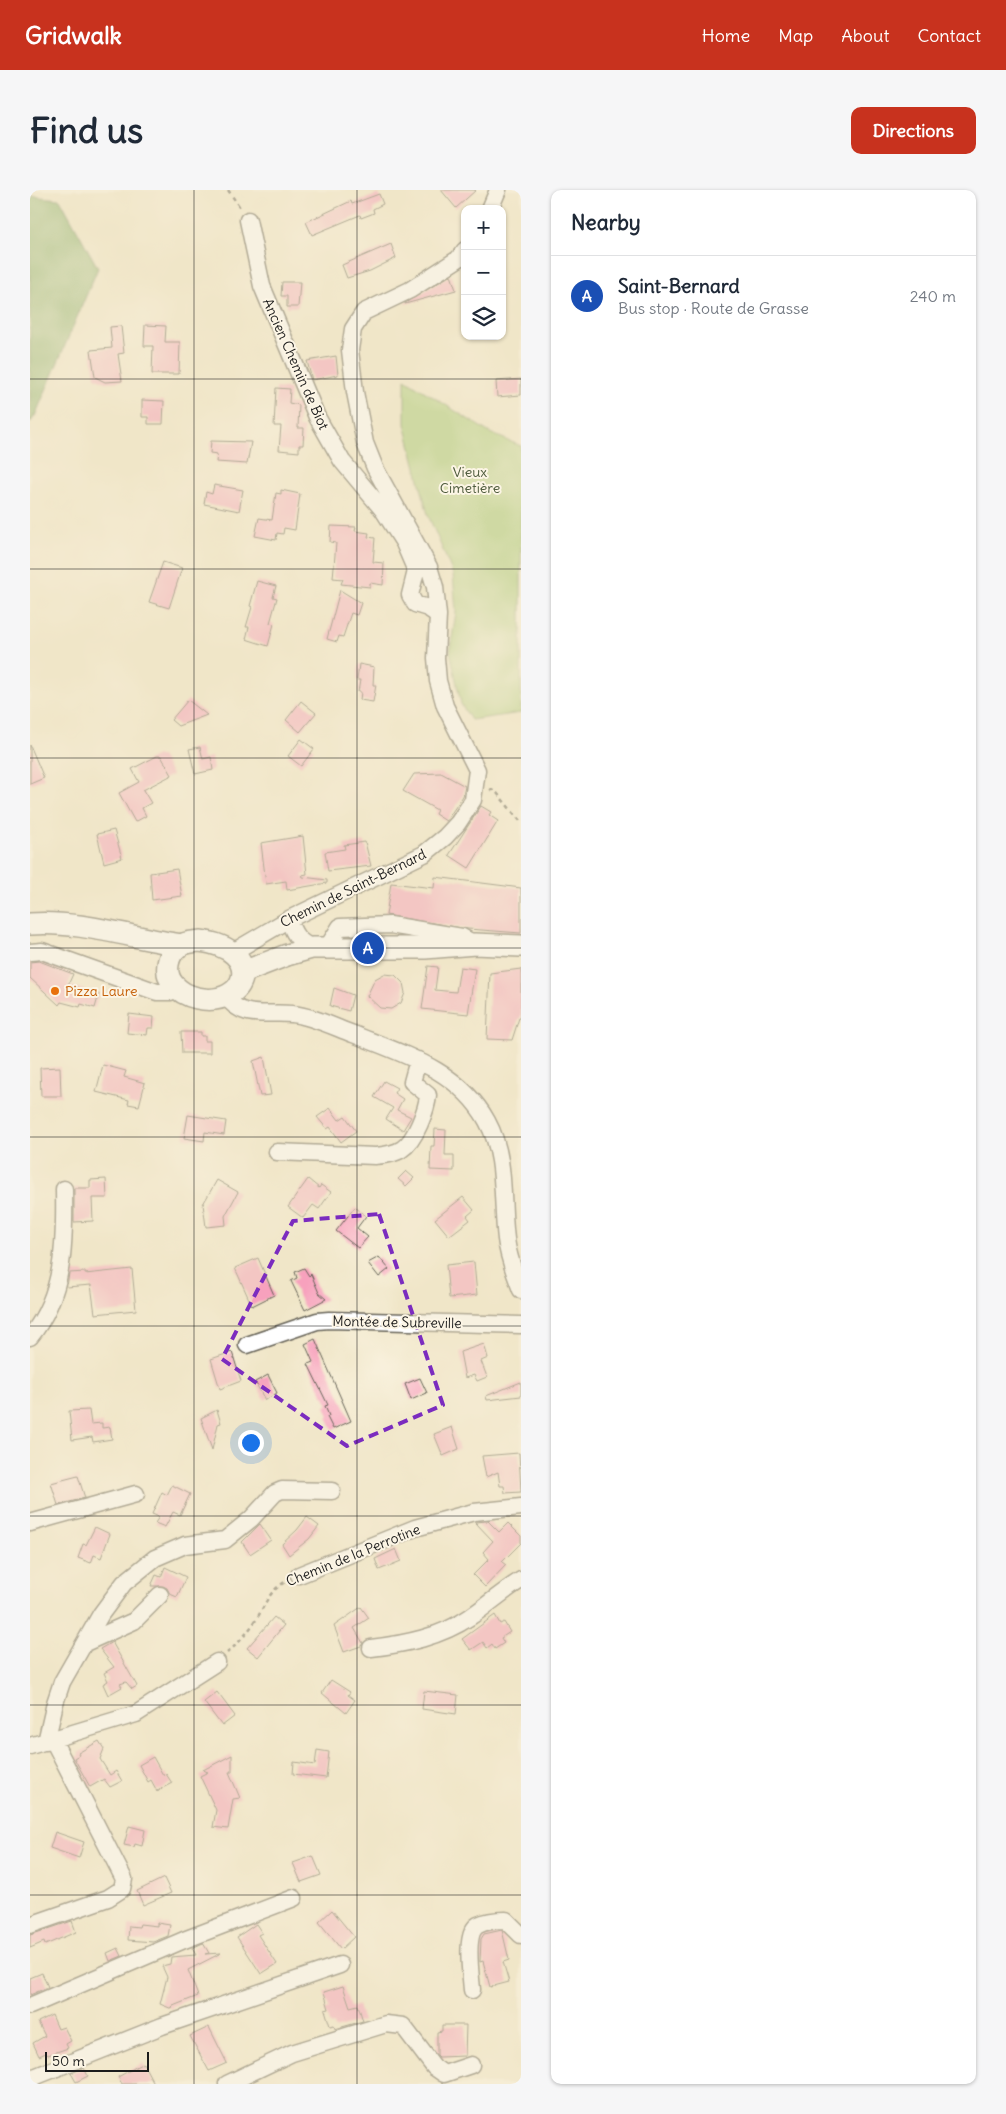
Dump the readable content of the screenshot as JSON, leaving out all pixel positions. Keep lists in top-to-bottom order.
{
  "streets": {
    "street": [
      "Ancien Chemin de Biot",
      "Chemin de Saint-Bernard",
      "Montée de Subreville",
      "Chemin de la Perrotine"
    ]
  },
  "crossings": [
    ["Ancien Chemin de Biot", "Chemin de Saint-Bernard"]
  ],
  "parks": ["Vieux Cimetière"],
  "places": ["Pizza Laure"],
  "scale_bar": "50 m",
  "page": {
    "header": "Gridwalk",
    "nav": [
      "Home",
      "Map",
      "About",
      "Contact"
    ],
    "buttons": "Directions",
    "title": "Find us",
    "heading": "Nearby",
    "map_buttons": ["+", "−"],
    "list": [
      {
        "mark": "A",
        "name": "Saint-Bernard",
        "note": "Bus stop · Route de Grasse",
        "value": "240 m"
      }
    ],
    "pins": "A",
    "scale": "50 m"
  }
}
